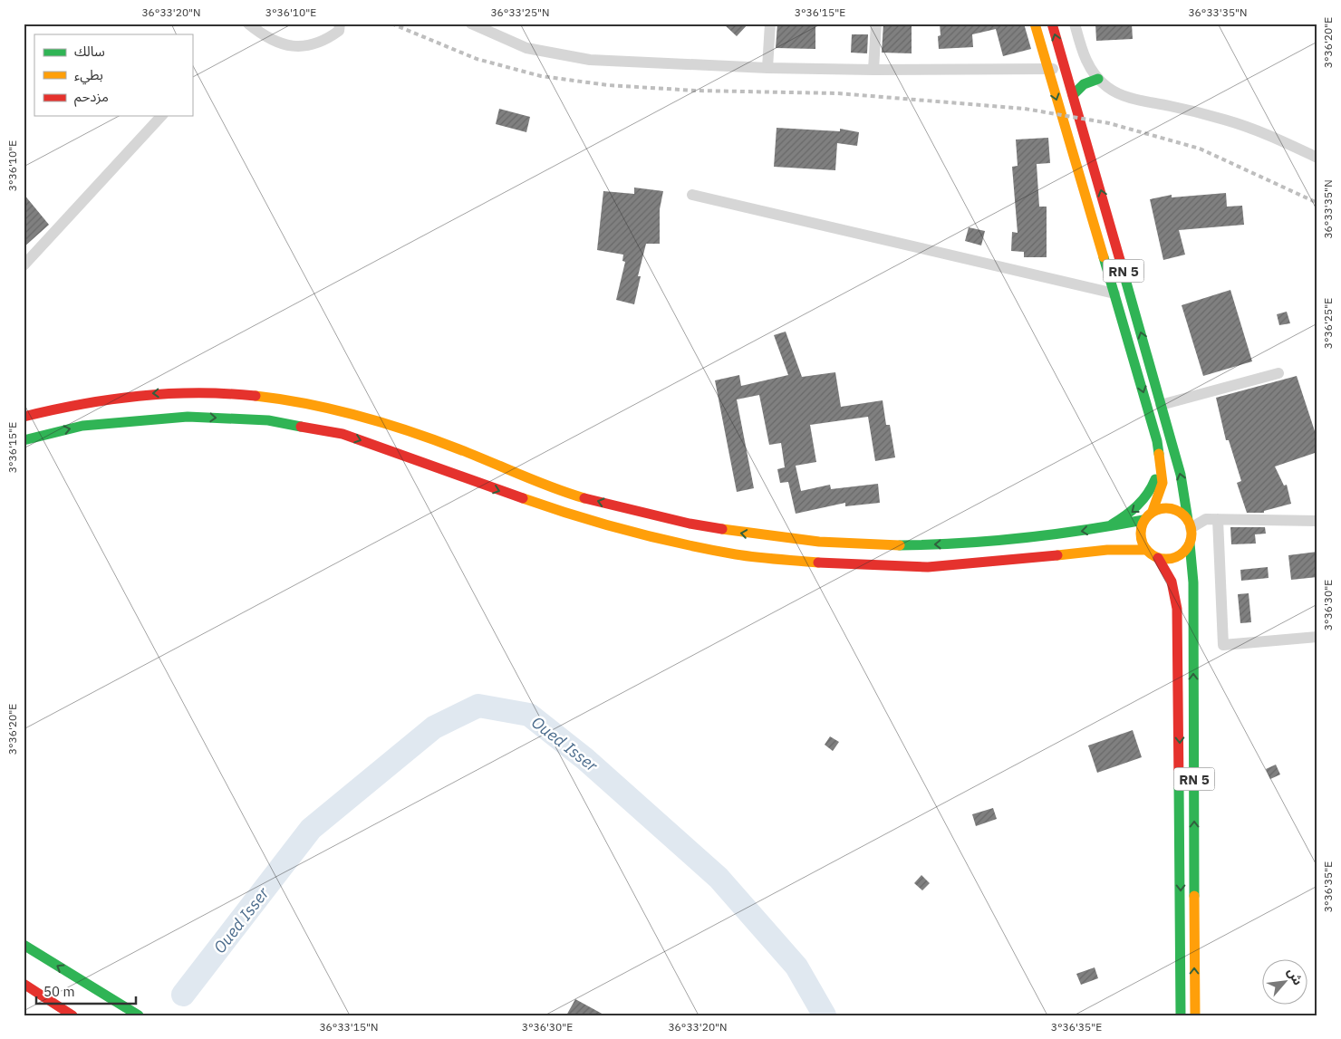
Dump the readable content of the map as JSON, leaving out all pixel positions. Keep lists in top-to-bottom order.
{
  "streets": {
    "main road": ["RN 5"]
  },
  "water": ["Oued Isser"],
  "legend": ["سالك", "بطيء", "مزدحم"],
  "scale_bar": "50 m",
  "north": "top right",
  "coordinates": [
    "36°33'20\"N",
    "3°36'10\"E",
    "36°33'25\"N",
    "3°36'15\"E",
    "36°33'35\"N",
    "3°36'20\"E",
    "3°36'25\"E",
    "3°36'30\"E",
    "3°36'35\"E",
    "36°33'15\"N"
  ]
}
